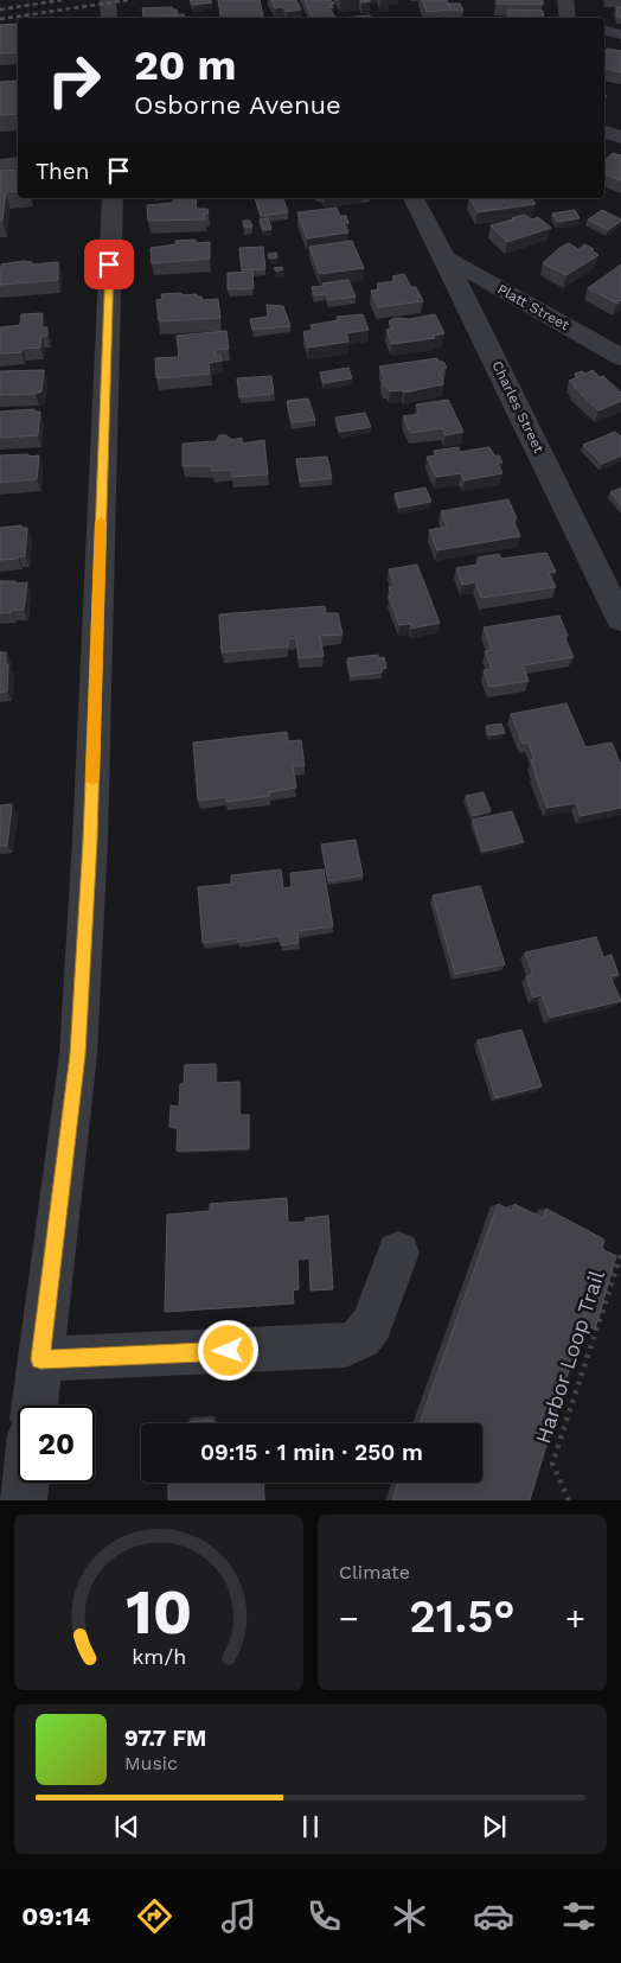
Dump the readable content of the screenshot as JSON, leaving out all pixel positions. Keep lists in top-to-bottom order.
{
  "streets": {
    "street": ["Platt Street", "Charles Street"],
    "path": ["Harbor Loop Trail"]
  },
  "crossings": [
    ["Platt Street", "Charles Street"]
  ],
  "page": {
    "turn": ["20 m", "Osborne Avenue"],
    "then": "Then",
    "limit": "20",
    "trip": "09:15 · 1 min · 250 m",
    "tile": "Climate",
    "heat": ["−", "21.5°", "+"],
    "song": ["97.7 FM", "Music"],
    "tabs": "09:14",
    "gauge": ["10", "km/h"]
  }
}
